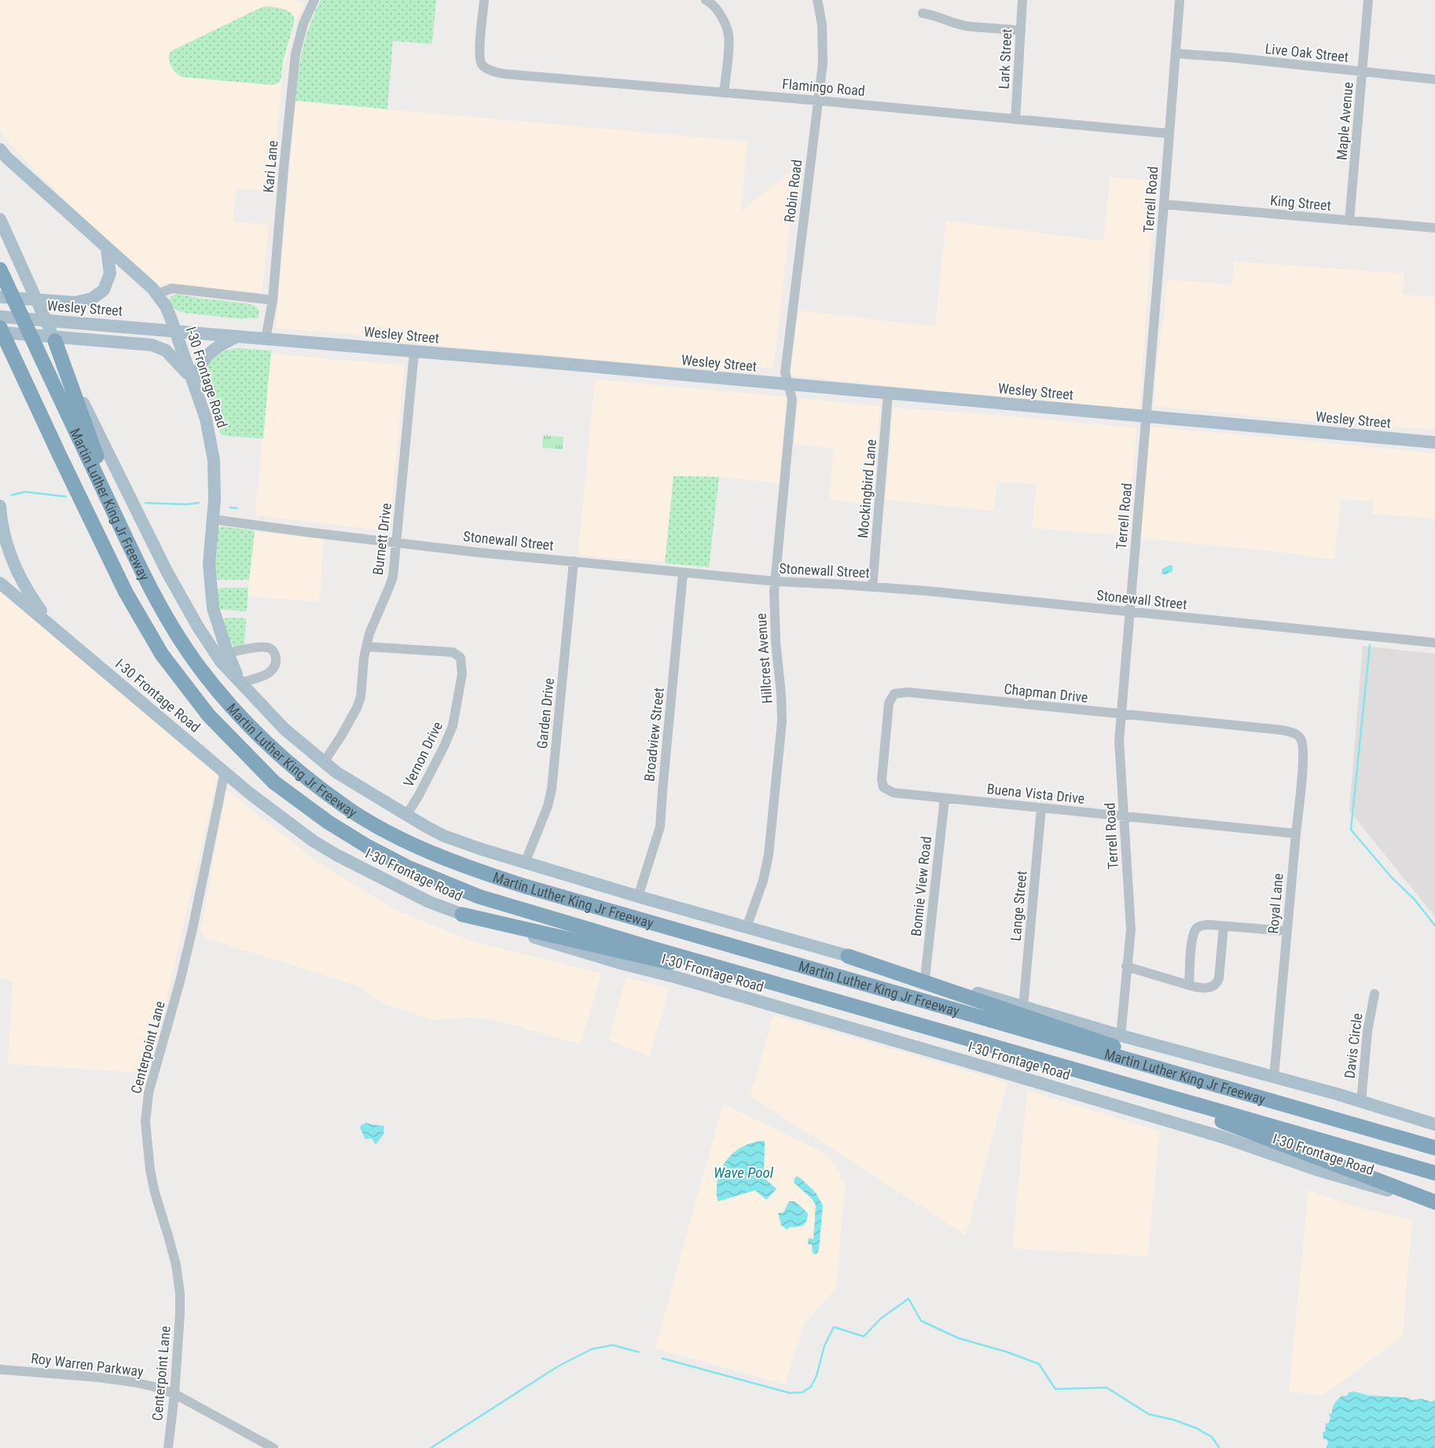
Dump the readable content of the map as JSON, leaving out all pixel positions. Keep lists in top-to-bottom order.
{
  "streets": {
    "highway": ["Martin Luther King Jr Freeway"],
    "main road": ["Wesley Street", "I-30 Frontage Road"],
    "street": [
      "Live Oak Street",
      "Lark Street",
      "Flamingo Road",
      "Maple Avenue",
      "Kari Lane",
      "Robin Road",
      "Terrell Road",
      "King Street",
      "Mockingbird Lane",
      "Burnett Drive",
      "Stonewall Street",
      "Hillcrest Avenue",
      "Chapman Drive",
      "Garden Drive",
      "Broadview Street",
      "Vernon Drive",
      "Buena Vista Drive",
      "Bonnie View Road",
      "Royal Lane",
      "Lange Street",
      "Davis Circle",
      "Centerpoint Lane",
      "Roy Warren Parkway"
    ]
  },
  "crossings": [
    ["Live Oak Street", "Maple Avenue"],
    ["Live Oak Street", "Terrell Road"],
    ["Lark Street", "Flamingo Road"],
    ["Flamingo Road", "Robin Road"],
    ["Flamingo Road", "Terrell Road"],
    ["Maple Avenue", "King Street"],
    ["Kari Lane", "Wesley Street"],
    ["Robin Road", "Wesley Street"],
    ["Robin Road", "Hillcrest Avenue"],
    ["Terrell Road", "King Street"],
    ["Terrell Road", "Wesley Street"],
    ["Terrell Road", "I-30 Frontage Road"],
    ["Terrell Road", "Stonewall Street"],
    ["Terrell Road", "Chapman Drive"],
    ["Terrell Road", "Buena Vista Drive"],
    ["Wesley Street", "I-30 Frontage Road"],
    ["Wesley Street", "Mockingbird Lane"],
    ["Wesley Street", "Burnett Drive"],
    ["Wesley Street", "Hillcrest Avenue"],
    ["I-30 Frontage Road", "Burnett Drive"],
    ["I-30 Frontage Road", "Stonewall Street"],
    ["I-30 Frontage Road", "Hillcrest Avenue"],
    ["I-30 Frontage Road", "Garden Drive"],
    ["I-30 Frontage Road", "Broadview Street"],
    ["I-30 Frontage Road", "Vernon Drive"],
    ["I-30 Frontage Road", "Bonnie View Road"],
    ["I-30 Frontage Road", "Royal Lane"],
    ["I-30 Frontage Road", "Lange Street"],
    ["I-30 Frontage Road", "Davis Circle"],
    ["I-30 Frontage Road", "Centerpoint Lane"],
    ["Mockingbird Lane", "Stonewall Street"],
    ["Burnett Drive", "Stonewall Street"],
    ["Burnett Drive", "Vernon Drive"],
    ["Stonewall Street", "Hillcrest Avenue"],
    ["Stonewall Street", "Garden Drive"],
    ["Stonewall Street", "Broadview Street"],
    ["Chapman Drive", "Buena Vista Drive"],
    ["Chapman Drive", "Royal Lane"],
    ["Buena Vista Drive", "Bonnie View Road"],
    ["Buena Vista Drive", "Royal Lane"],
    ["Buena Vista Drive", "Lange Street"],
    ["Centerpoint Lane", "Roy Warren Parkway"]
  ],
  "water": ["Wave Pool"]
}
